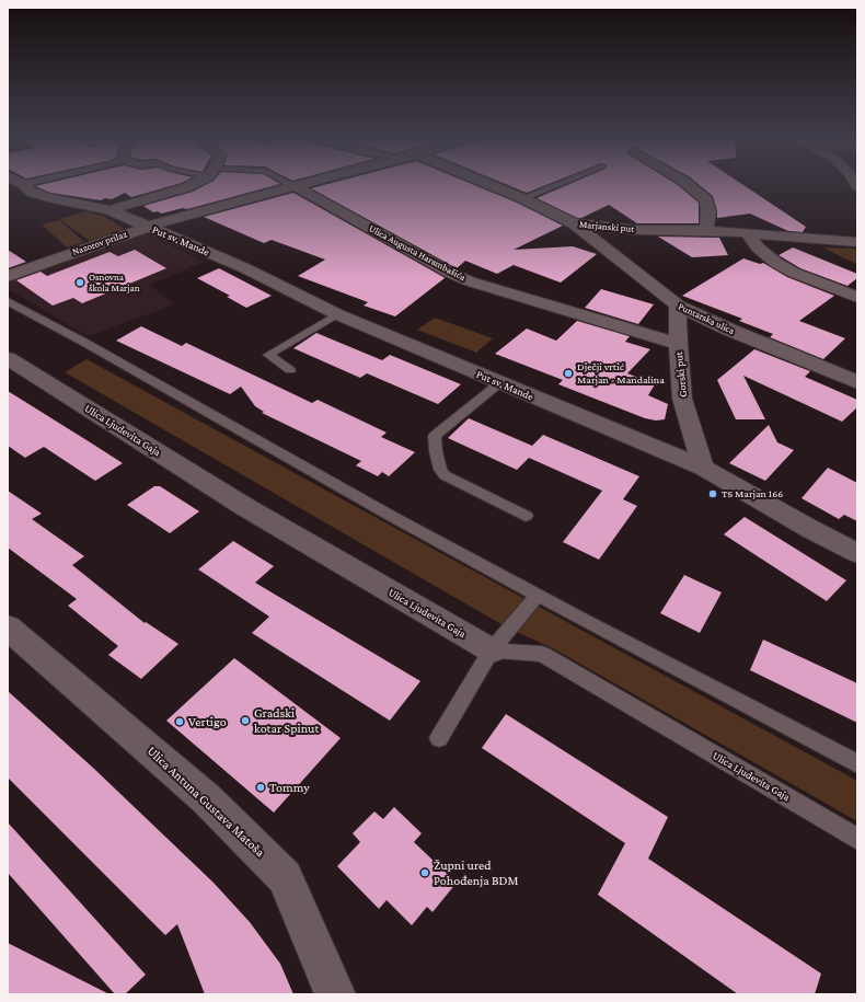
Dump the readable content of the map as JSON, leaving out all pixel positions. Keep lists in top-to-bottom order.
{
  "streets": {
    "street": [
      "Marjanski put",
      "Put sv. Mande",
      "Nazorov prilaz",
      "Ulica Augusta Harambašića",
      "Puntarska ulica",
      "Gorski put",
      "Ulica Ljudevita Gaja",
      "Ulica Antuna Gustava Matoša"
    ]
  },
  "crossings": [
    ["Marjanski put", "Puntarska ulica"],
    ["Put sv. Mande", "Nazorov prilaz"],
    ["Put sv. Mande", "Gorski put"],
    ["Nazorov prilaz", "Ulica Augusta Harambašića"],
    ["Ulica Augusta Harambašića", "Gorski put"],
    ["Puntarska ulica", "Gorski put"]
  ],
  "places": [
    "Osnovna škola Marjan",
    "Dječji vrtić Marjan - Mandalina",
    "TS Marjan 166",
    "Gradski kotar Spinut",
    "Vertigo",
    "Tommy",
    "Župni ured Pohođenja BDM"
  ]
}
